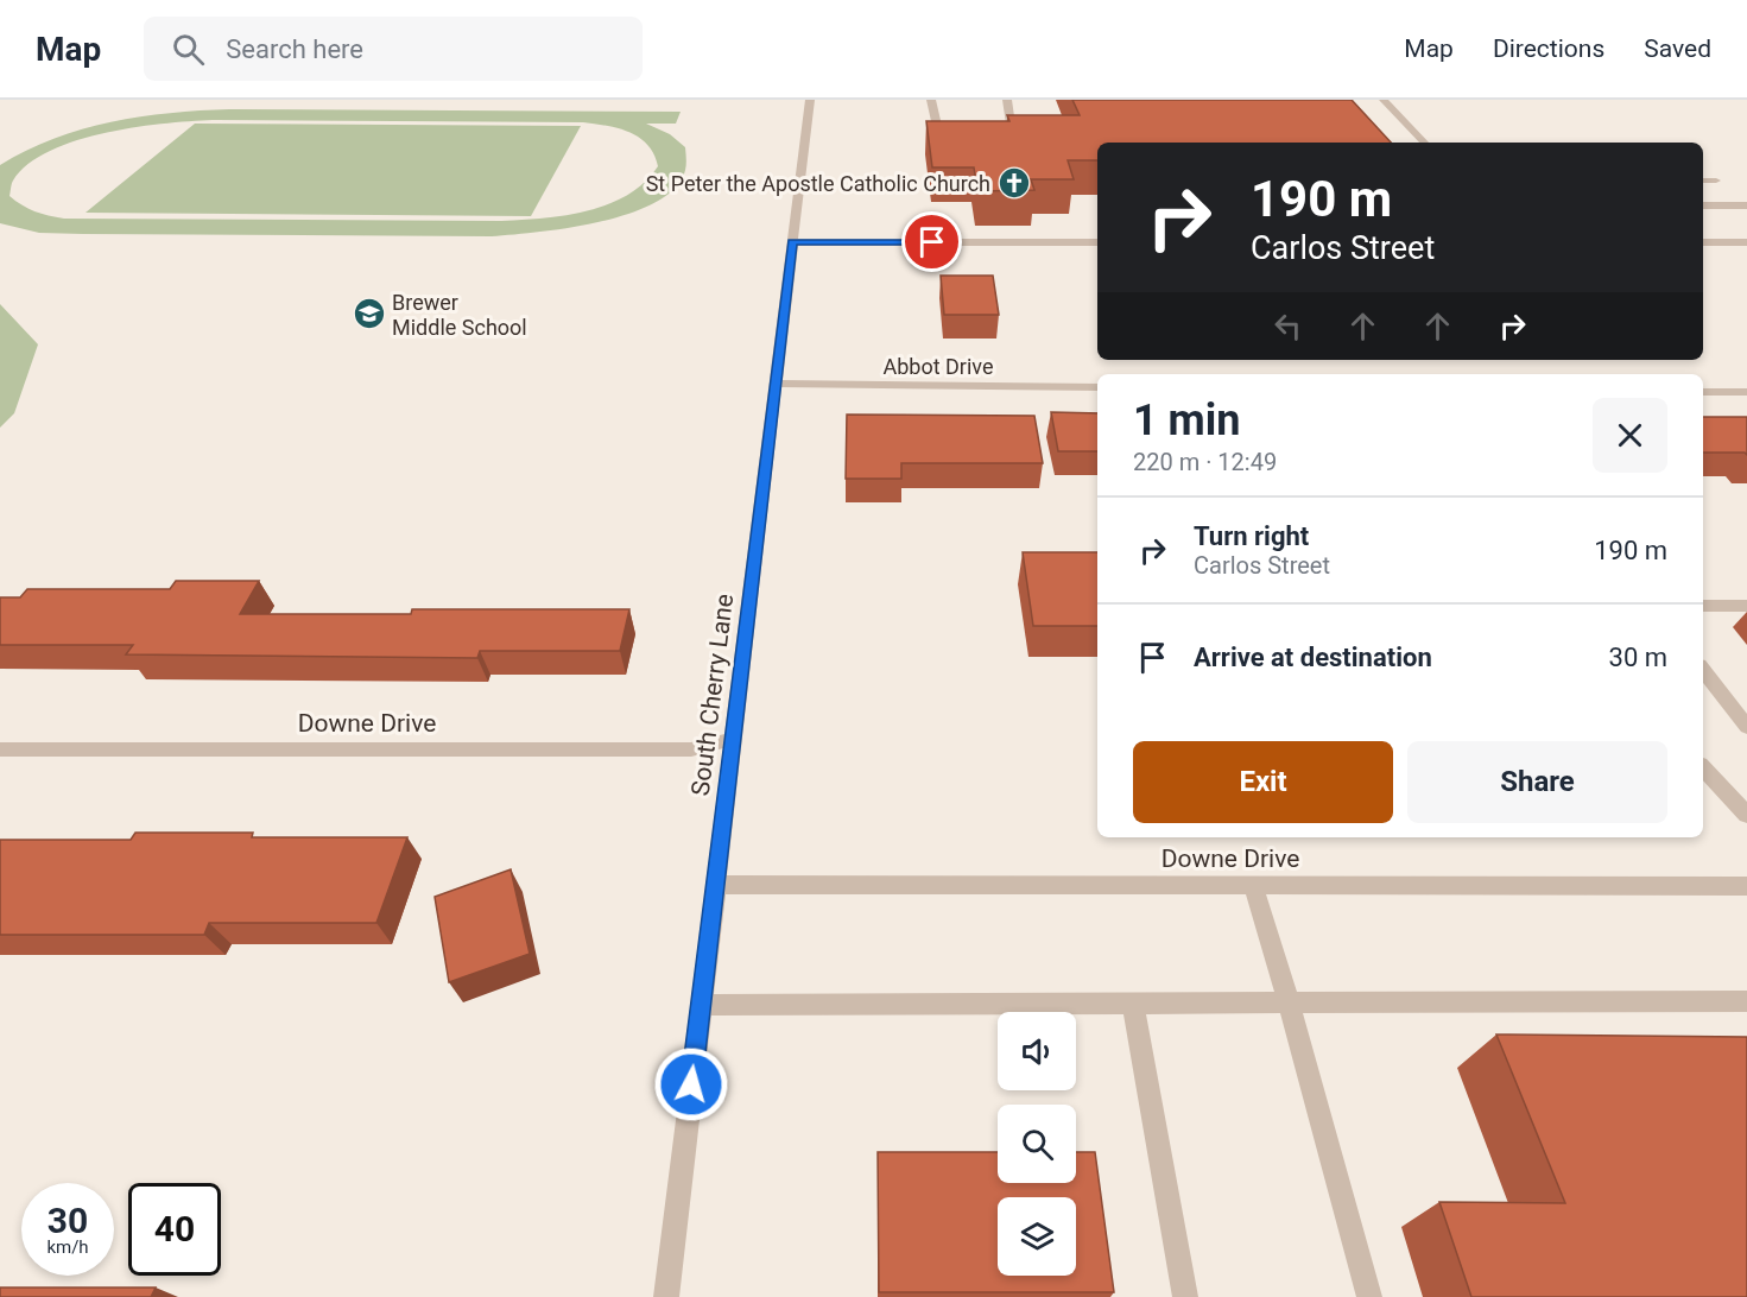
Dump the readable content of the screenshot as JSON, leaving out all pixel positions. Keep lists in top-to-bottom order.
{
  "streets": {
    "street": ["Abbot Drive", "South Cherry Lane", "Downe Drive"]
  },
  "crossings": [
    ["Abbot Drive", "South Cherry Lane"],
    ["South Cherry Lane", "Downe Drive"]
  ],
  "places": {
    "church": ["St Peter the Apostle Catholic Church"],
    "school or university": ["Brewer Middle School"]
  },
  "page": {
    "header": "Map",
    "search": "Search here",
    "nav": ["Map", "Directions", "Saved"],
    "turn": ["190 m", "Carlos Street"],
    "heading": ["1 min", "220 m · 12:49"],
    "list": [
      {
        "name": "Turn right",
        "note": "Carlos Street",
        "value": "190 m"
      },
      {
        "name": "Arrive at destination",
        "value": "30 m"
      }
    ],
    "buttons": ["Exit", "Share"],
    "speed": "30 km/h",
    "limit": "40"
  }
}
